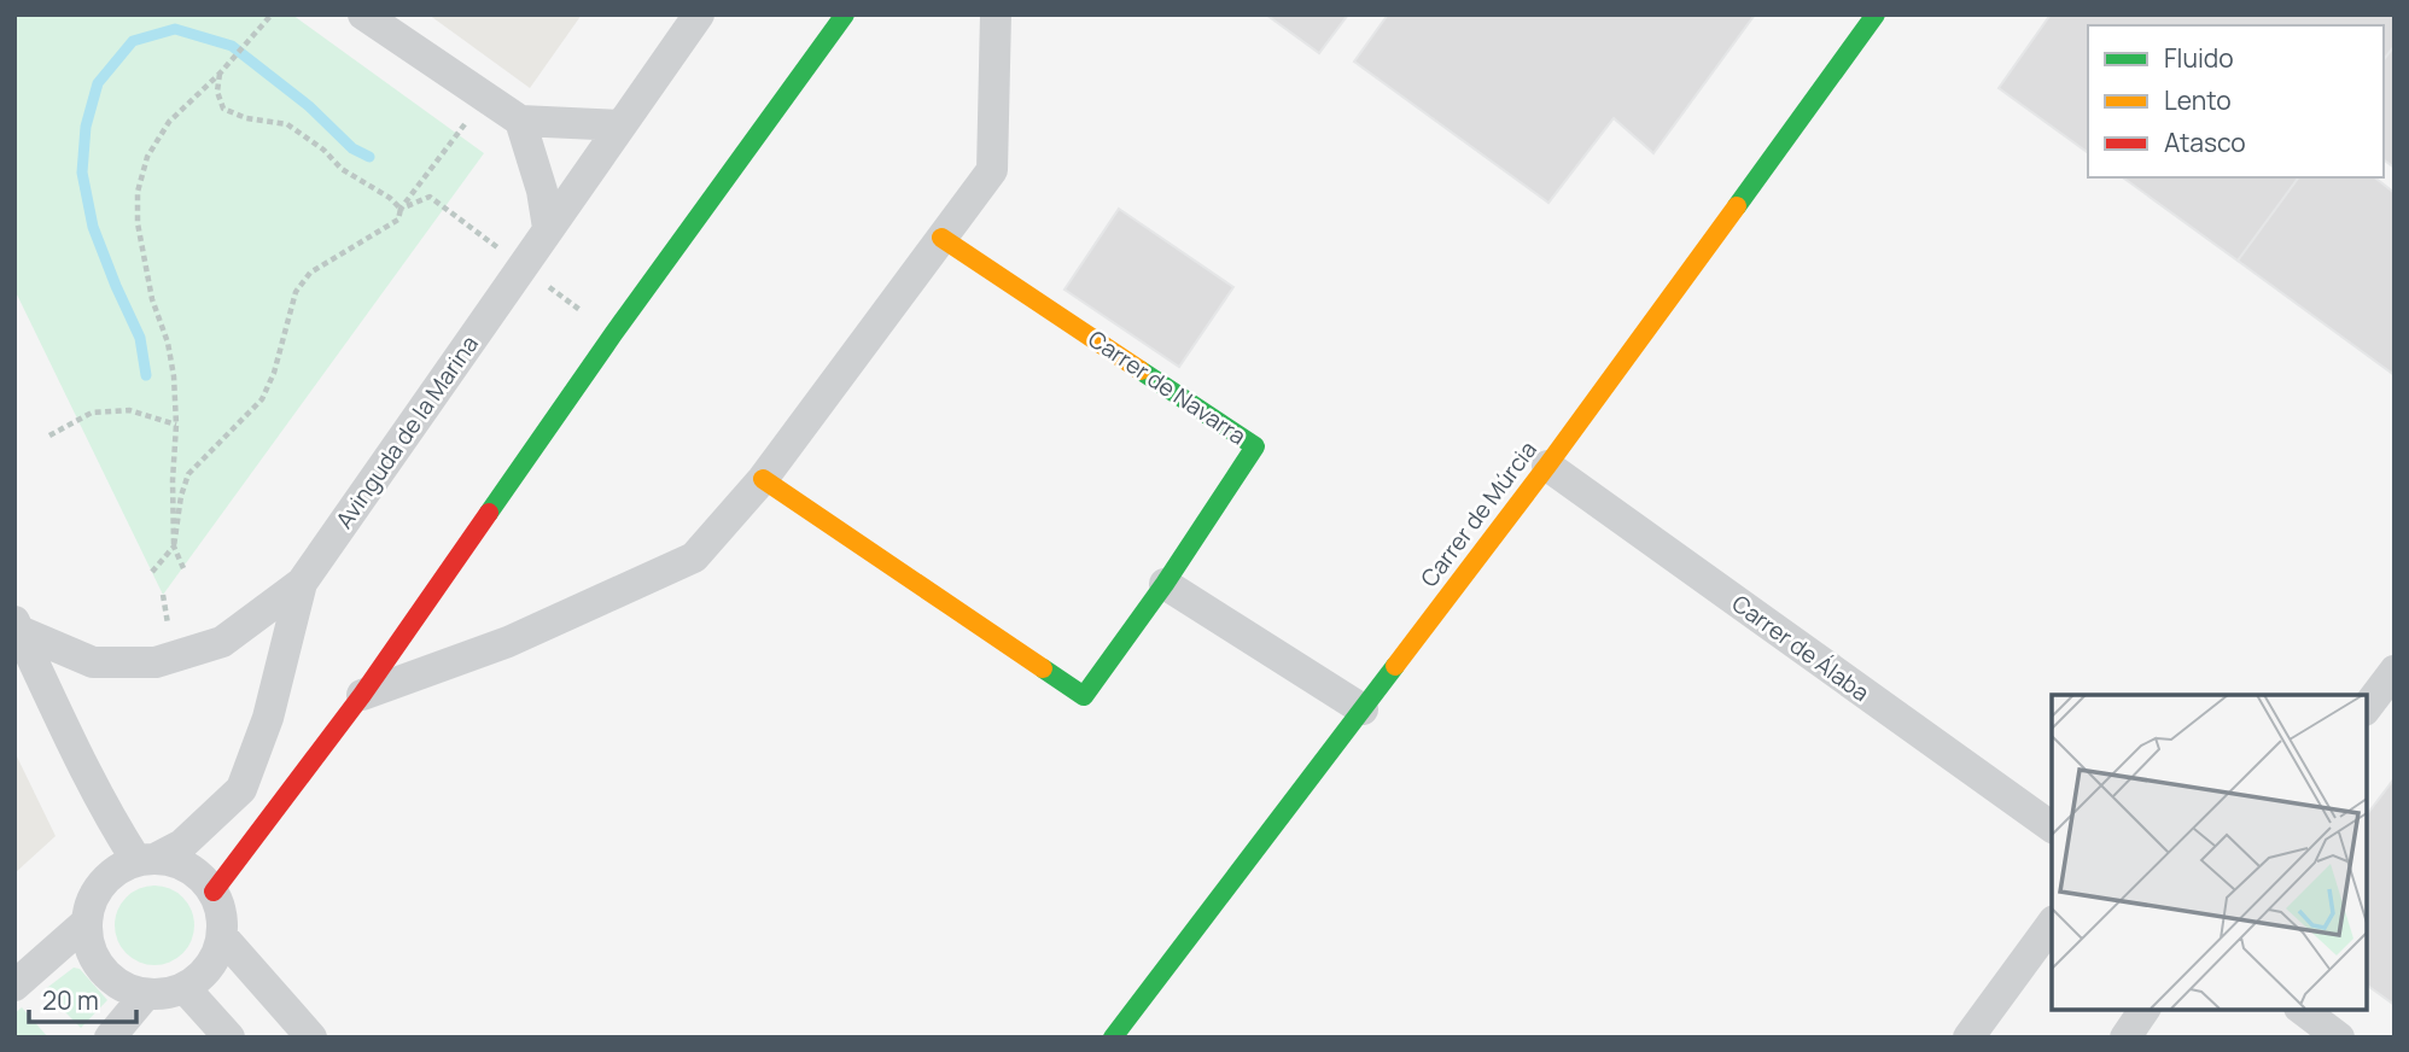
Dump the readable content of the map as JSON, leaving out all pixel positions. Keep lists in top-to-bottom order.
{
  "streets": {
    "street": [
      "Carrer de Navarra",
      "Avinguda de la Marina",
      "Carrer de Múrcia",
      "Carrer de Álaba"
    ]
  },
  "crossings": [
    ["Carrer de Múrcia", "Carrer de Álaba"]
  ],
  "legend": ["Fluido", "Lento", "Atasco"],
  "scale_bar": "20 m"
}
